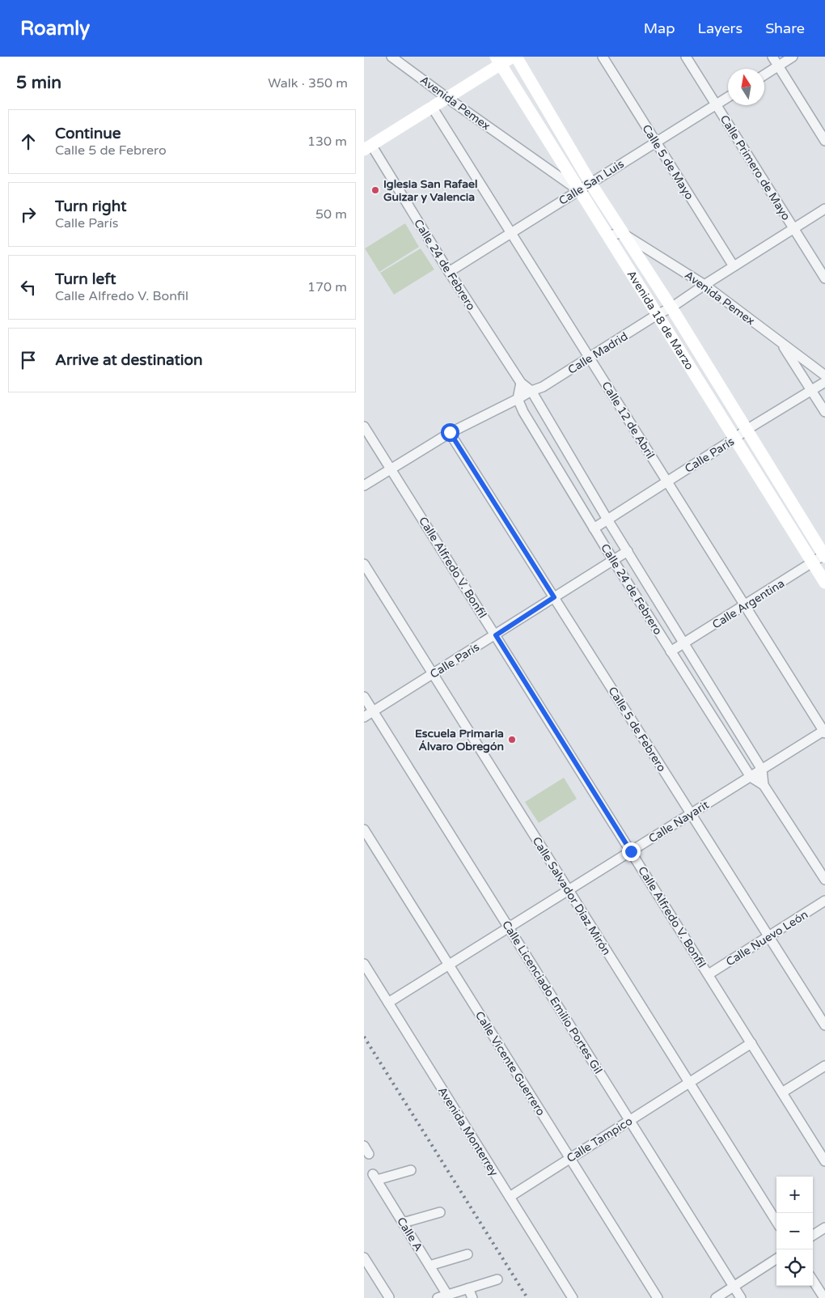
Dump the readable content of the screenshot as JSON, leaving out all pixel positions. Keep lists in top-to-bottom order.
{
  "streets": {
    "street": [
      "Avenida Pemex",
      "Calle 5 de Mayo",
      "Calle Primero de Mayo",
      "Calle San Luis",
      "Calle 24 de Febrero",
      "Avenida 18 de Marzo",
      "Calle Madrid",
      "Calle 12 de Abril",
      "Calle París",
      "Calle Alfredo V. Bonfil",
      "Calle Argentina",
      "Calle 5 de Febrero",
      "Calle Nayarit",
      "Calle Salvador Díaz Mirón",
      "Calle Nuevo León",
      "Calle Licenciado Emilio Portes Gil",
      "Calle Vicente Guerrero",
      "Avenida Monterrey",
      "Calle Tampico",
      "Calle A"
    ]
  },
  "crossings": [
    ["Avenida Pemex", "Calle San Luis"],
    ["Avenida Pemex", "Avenida 18 de Marzo"],
    ["Avenida Pemex", "Calle Madrid"],
    ["Calle 5 de Mayo", "Calle San Luis"],
    ["Calle 5 de Mayo", "Calle Madrid"],
    ["Calle Primero de Mayo", "Calle San Luis"],
    ["Calle Primero de Mayo", "Calle Madrid"],
    ["Calle San Luis", "Calle 24 de Febrero"],
    ["Calle San Luis", "Avenida 18 de Marzo"],
    ["Calle San Luis", "Calle 12 de Abril"],
    ["Calle 24 de Febrero", "Calle Madrid"],
    ["Calle 24 de Febrero", "Calle París"],
    ["Calle 24 de Febrero", "Calle Argentina"],
    ["Calle 24 de Febrero", "Calle Nayarit"],
    ["Avenida 18 de Marzo", "Calle Madrid"],
    ["Avenida 18 de Marzo", "Calle París"],
    ["Avenida 18 de Marzo", "Calle Argentina"],
    ["Calle Madrid", "Calle 12 de Abril"],
    ["Calle Madrid", "Calle Alfredo V. Bonfil"],
    ["Calle Madrid", "Calle 5 de Febrero"],
    ["Calle 12 de Abril", "Calle París"],
    ["Calle 12 de Abril", "Calle Argentina"],
    ["Calle 12 de Abril", "Calle Nayarit"],
    ["Calle París", "Calle Alfredo V. Bonfil"],
    ["Calle París", "Calle 5 de Febrero"],
    ["Calle París", "Calle Salvador Díaz Mirón"],
    ["Calle París", "Calle Licenciado Emilio Portes Gil"],
    ["Calle Alfredo V. Bonfil", "Calle Nayarit"],
    ["Calle Alfredo V. Bonfil", "Calle Nuevo León"],
    ["Calle Alfredo V. Bonfil", "Calle Tampico"],
    ["Calle 5 de Febrero", "Calle Nayarit"],
    ["Calle 5 de Febrero", "Calle Nuevo León"],
    ["Calle Nayarit", "Calle Salvador Díaz Mirón"],
    ["Calle Nayarit", "Calle Licenciado Emilio Portes Gil"],
    ["Calle Nayarit", "Calle Vicente Guerrero"],
    ["Calle Nayarit", "Avenida Monterrey"],
    ["Calle Salvador Díaz Mirón", "Calle Tampico"],
    ["Calle Licenciado Emilio Portes Gil", "Calle Tampico"],
    ["Calle Vicente Guerrero", "Calle Tampico"],
    ["Avenida Monterrey", "Calle Tampico"]
  ],
  "places": ["Iglesia San Rafael Guizar y Valencia", "Escuela Primaria Álvaro Obregón"],
  "north": "top",
  "page": {
    "header": "Roamly",
    "nav": ["Map", "Layers", "Share"],
    "heading": ["5 min", "Walk · 350 m"],
    "list": [
      ["Continue", "Calle 5 de Febrero", "130 m"],
      ["Turn right", "Calle París", "50 m"],
      ["Turn left", "Calle Alfredo V. Bonfil", "170 m"],
      "Arrive at destination"
    ],
    "map_buttons": ["+", "−"]
  }
}
